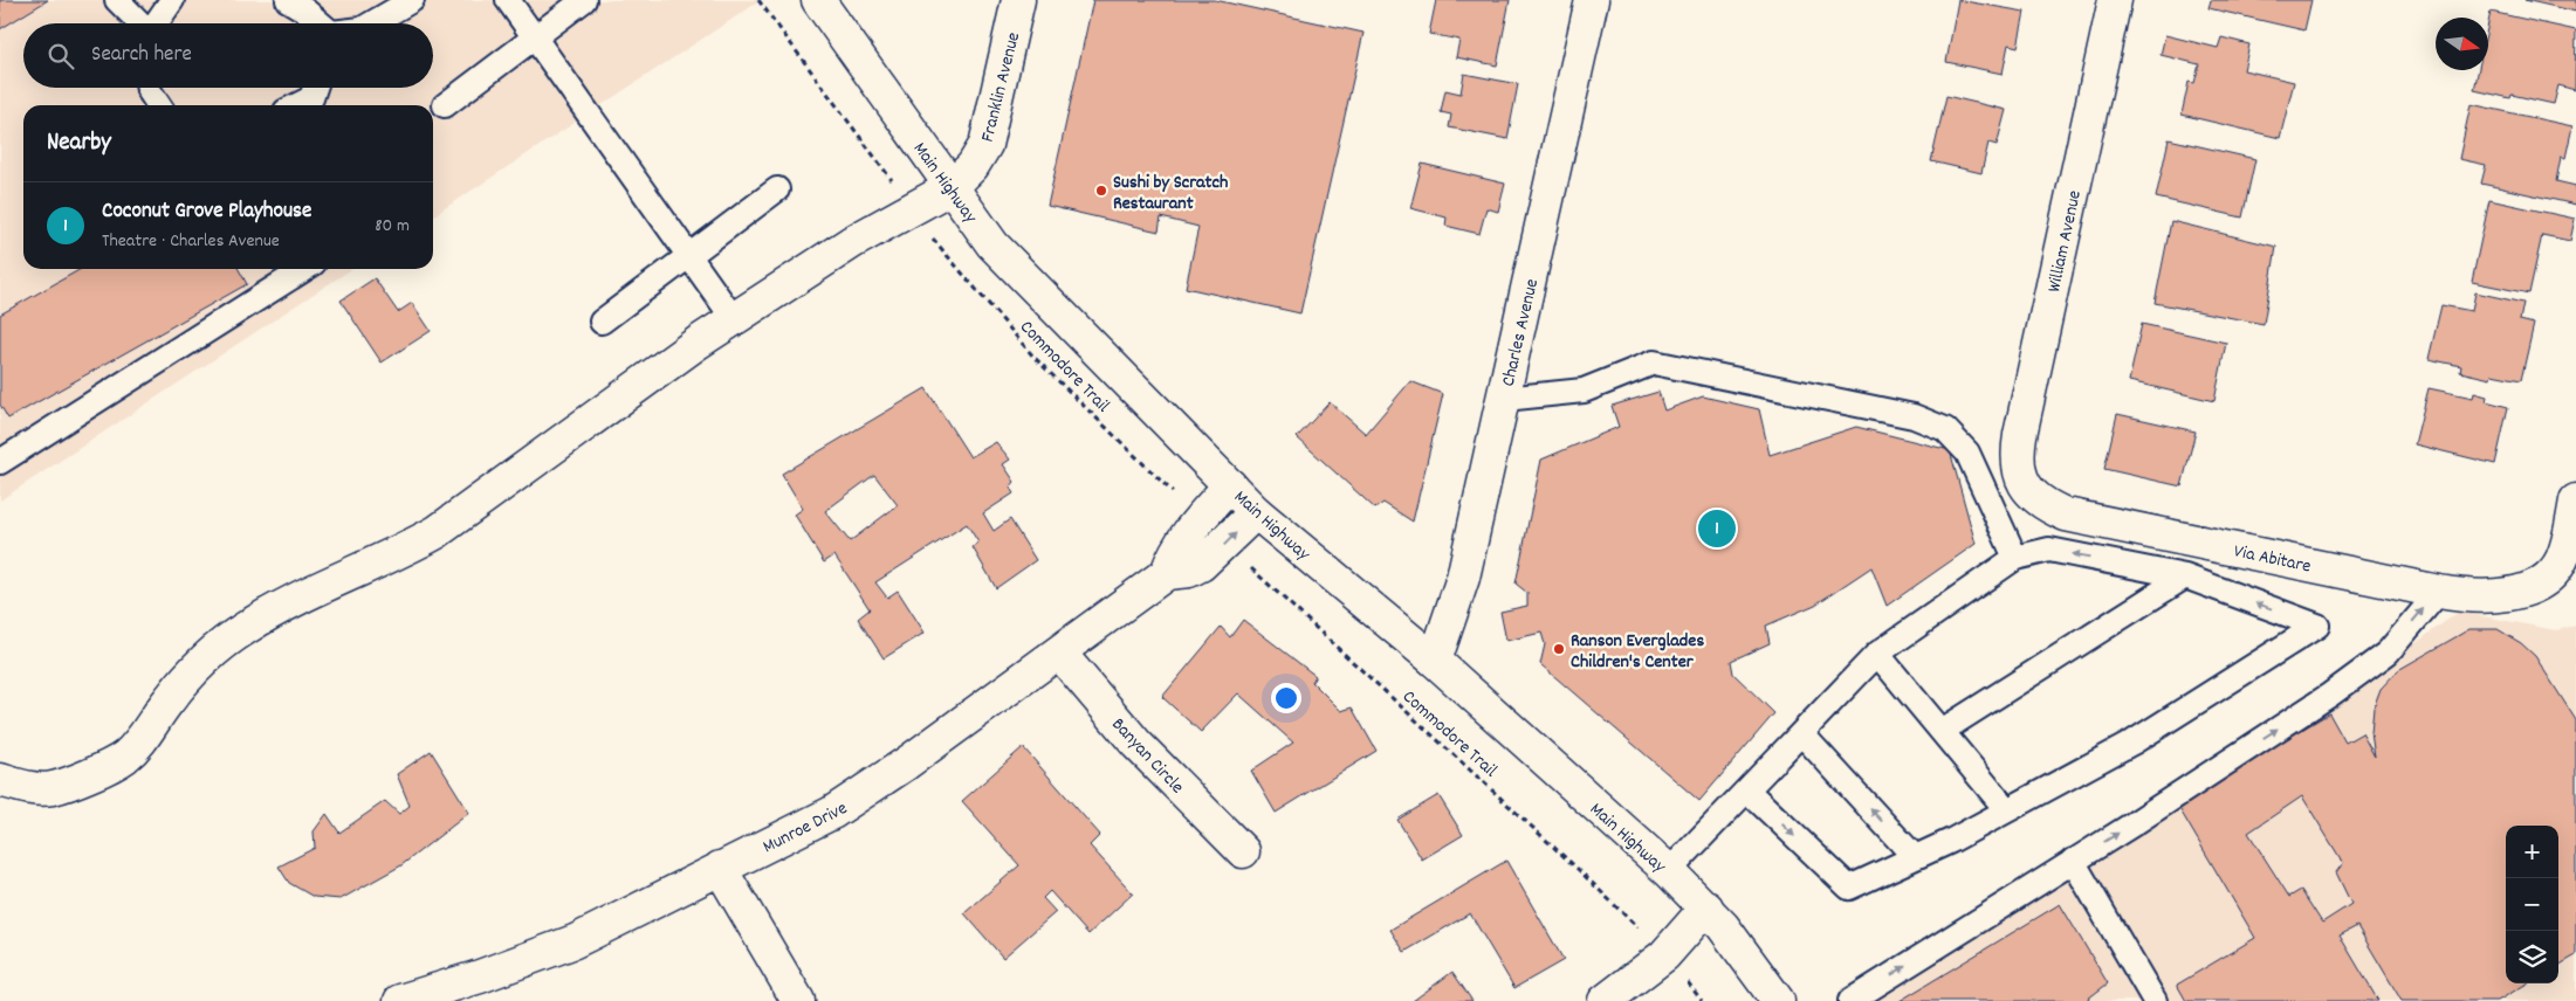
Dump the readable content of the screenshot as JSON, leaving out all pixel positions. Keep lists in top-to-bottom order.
{
  "streets": {
    "street": [
      "Franklin Avenue",
      "Main Highway",
      "William Avenue",
      "Charles Avenue",
      "Via Abitare",
      "Banyan Circle",
      "Munroe Drive"
    ],
    "path": ["Commodore Trail"]
  },
  "crossings": [
    ["Franklin Avenue", "Main Highway"],
    ["Main Highway", "Charles Avenue"],
    ["Main Highway", "Munroe Drive"],
    ["William Avenue", "Via Abitare"],
    ["Banyan Circle", "Munroe Drive"]
  ],
  "places": ["Sushi by Scratch Restaurant", "Ranson Everglades Children's Center"],
  "north": "right",
  "page": {
    "search": "Search here",
    "heading": "Nearby",
    "list": [
      {
        "mark": "1",
        "name": "Coconut Grove Playhouse",
        "note": "Theatre · Charles Avenue",
        "value": "80 m"
      }
    ],
    "pins": "1",
    "map_buttons": ["+", "−"]
  }
}
